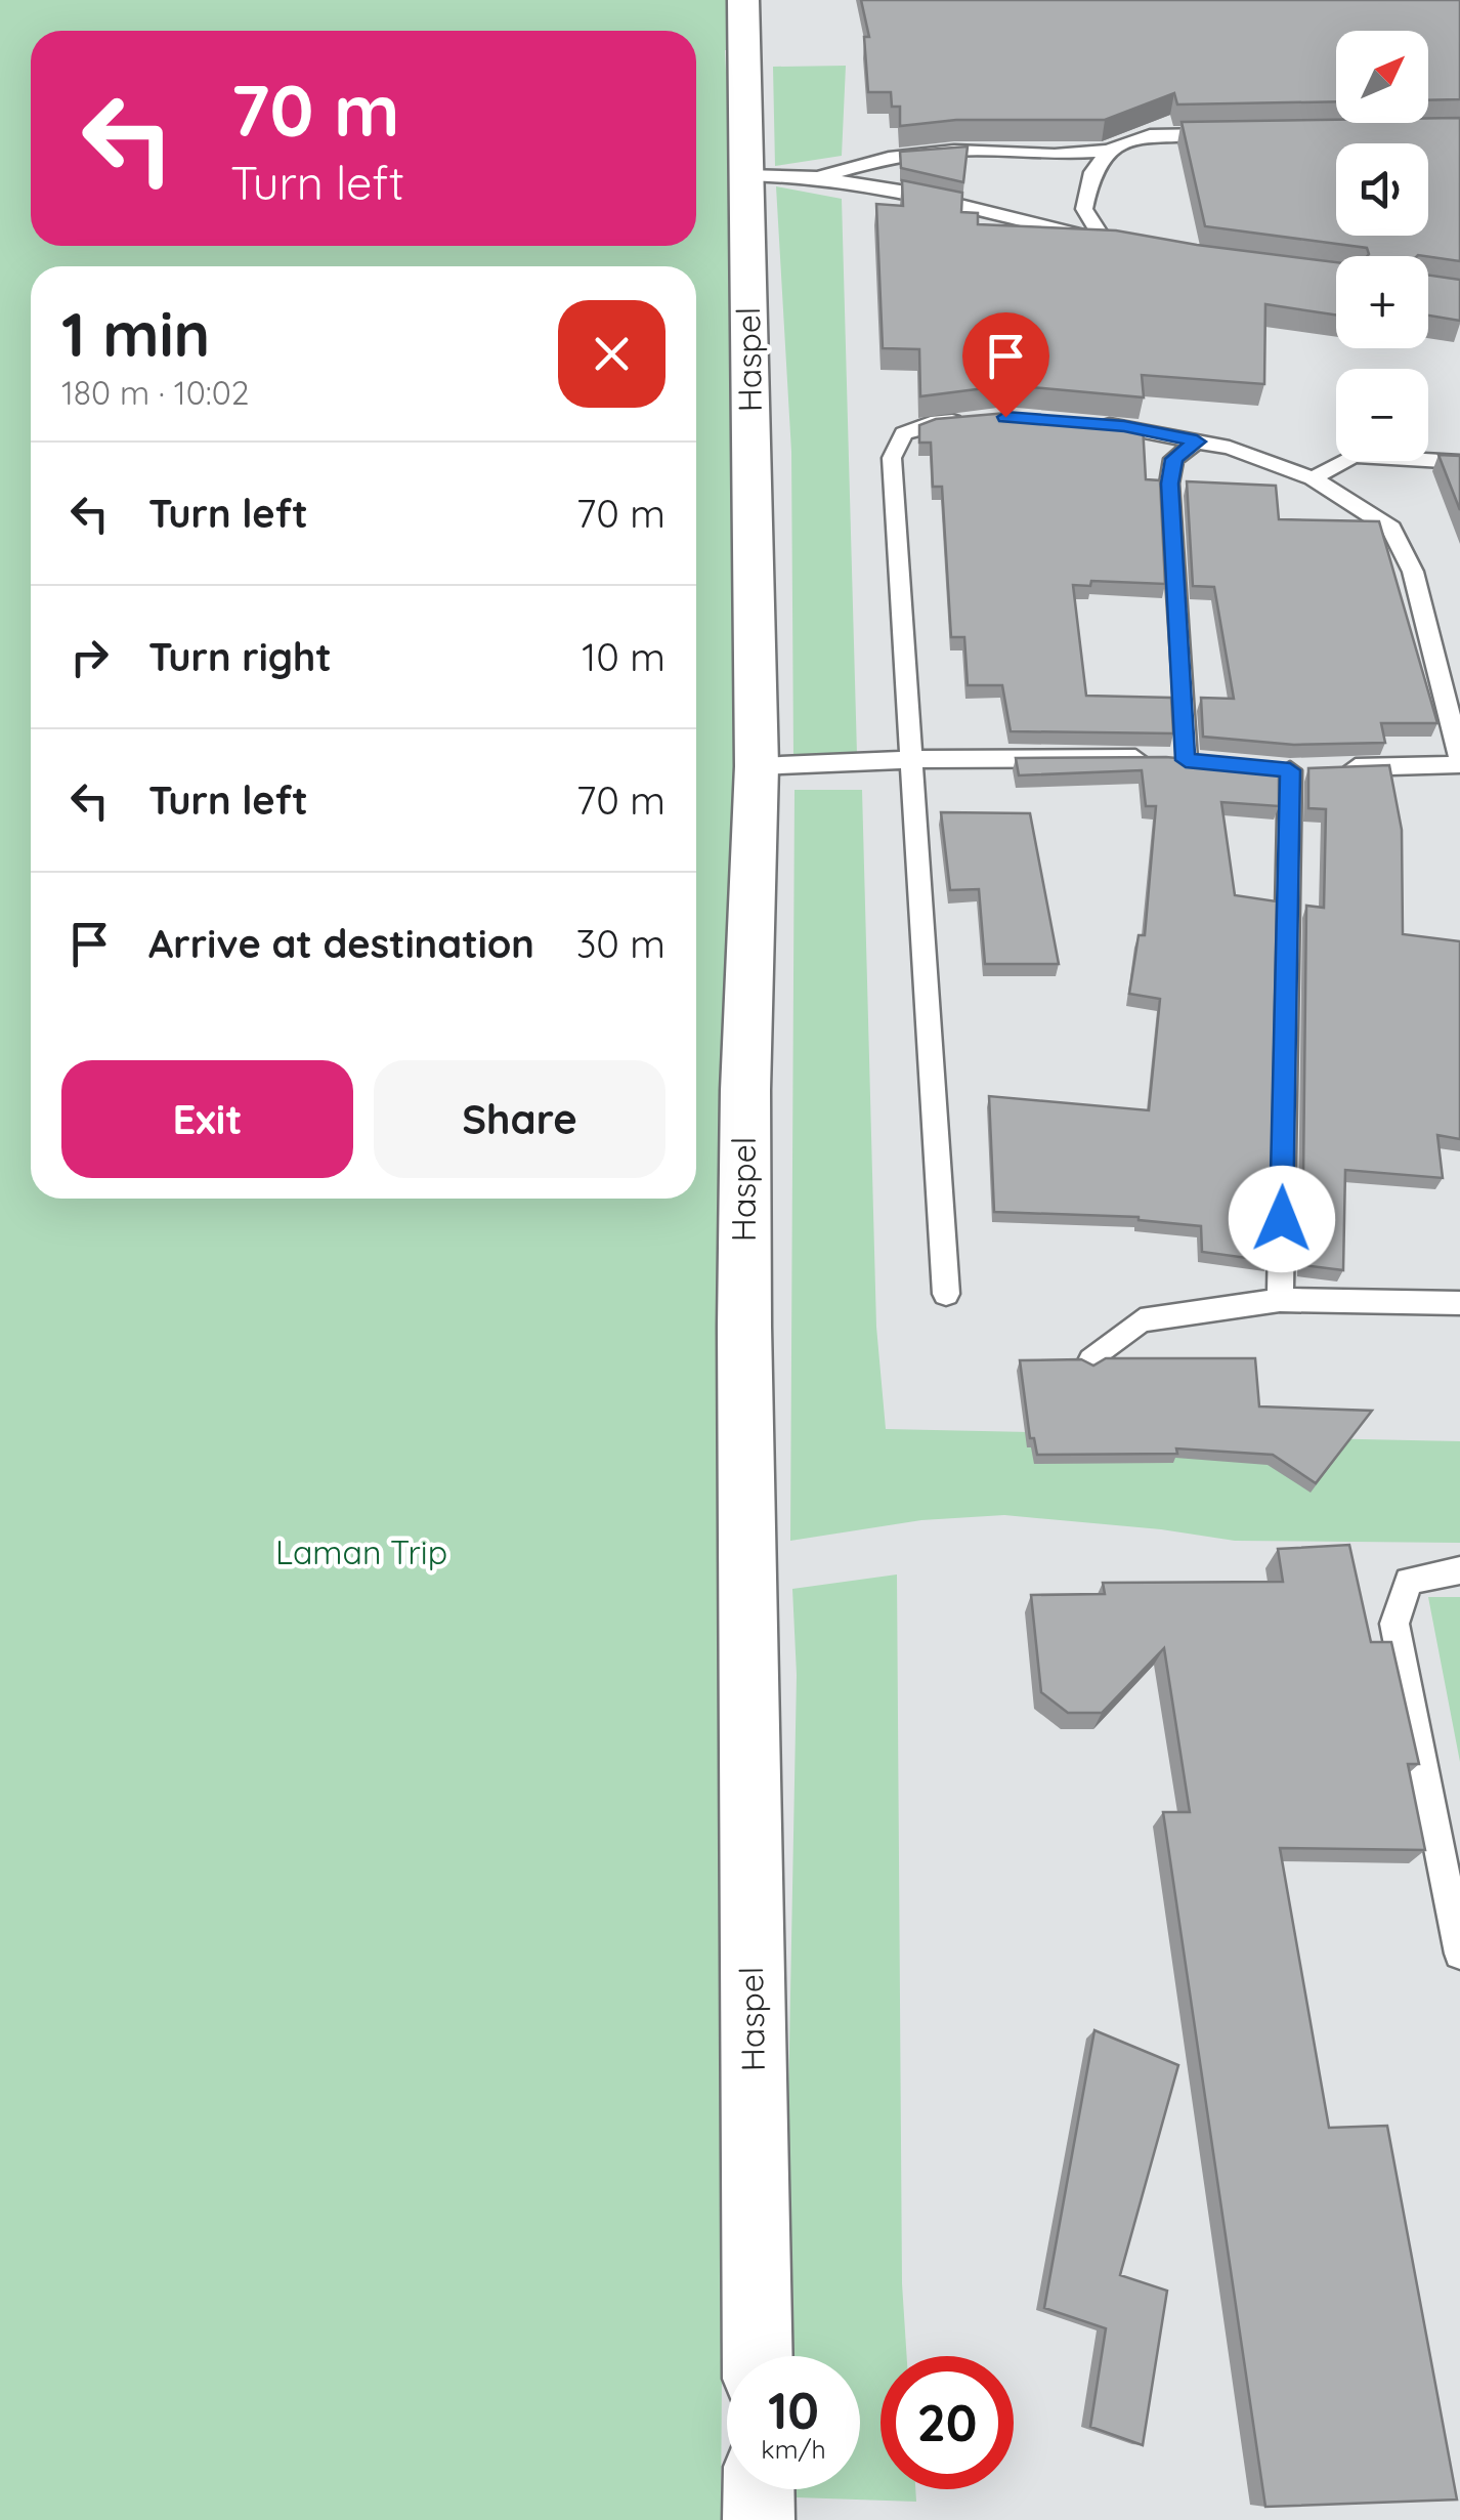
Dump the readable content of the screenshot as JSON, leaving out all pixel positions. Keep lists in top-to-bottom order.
{
  "streets": {
    "street": ["Haspel"]
  },
  "parks": ["Laman Trip"],
  "north": "top right",
  "page": {
    "map_buttons": ["+", "−"],
    "turn": ["70 m", "Turn left"],
    "heading": ["1 min", "180 m · 10:02"],
    "list": [
      {
        "name": "Turn left",
        "value": "70 m"
      },
      {
        "name": "Turn right",
        "value": "10 m"
      },
      {
        "name": "Turn left",
        "value": "70 m"
      },
      {
        "name": "Arrive at destination",
        "value": "30 m"
      }
    ],
    "buttons": ["Exit", "Share"],
    "speed": "10 km/h",
    "limit": "20"
  }
}
